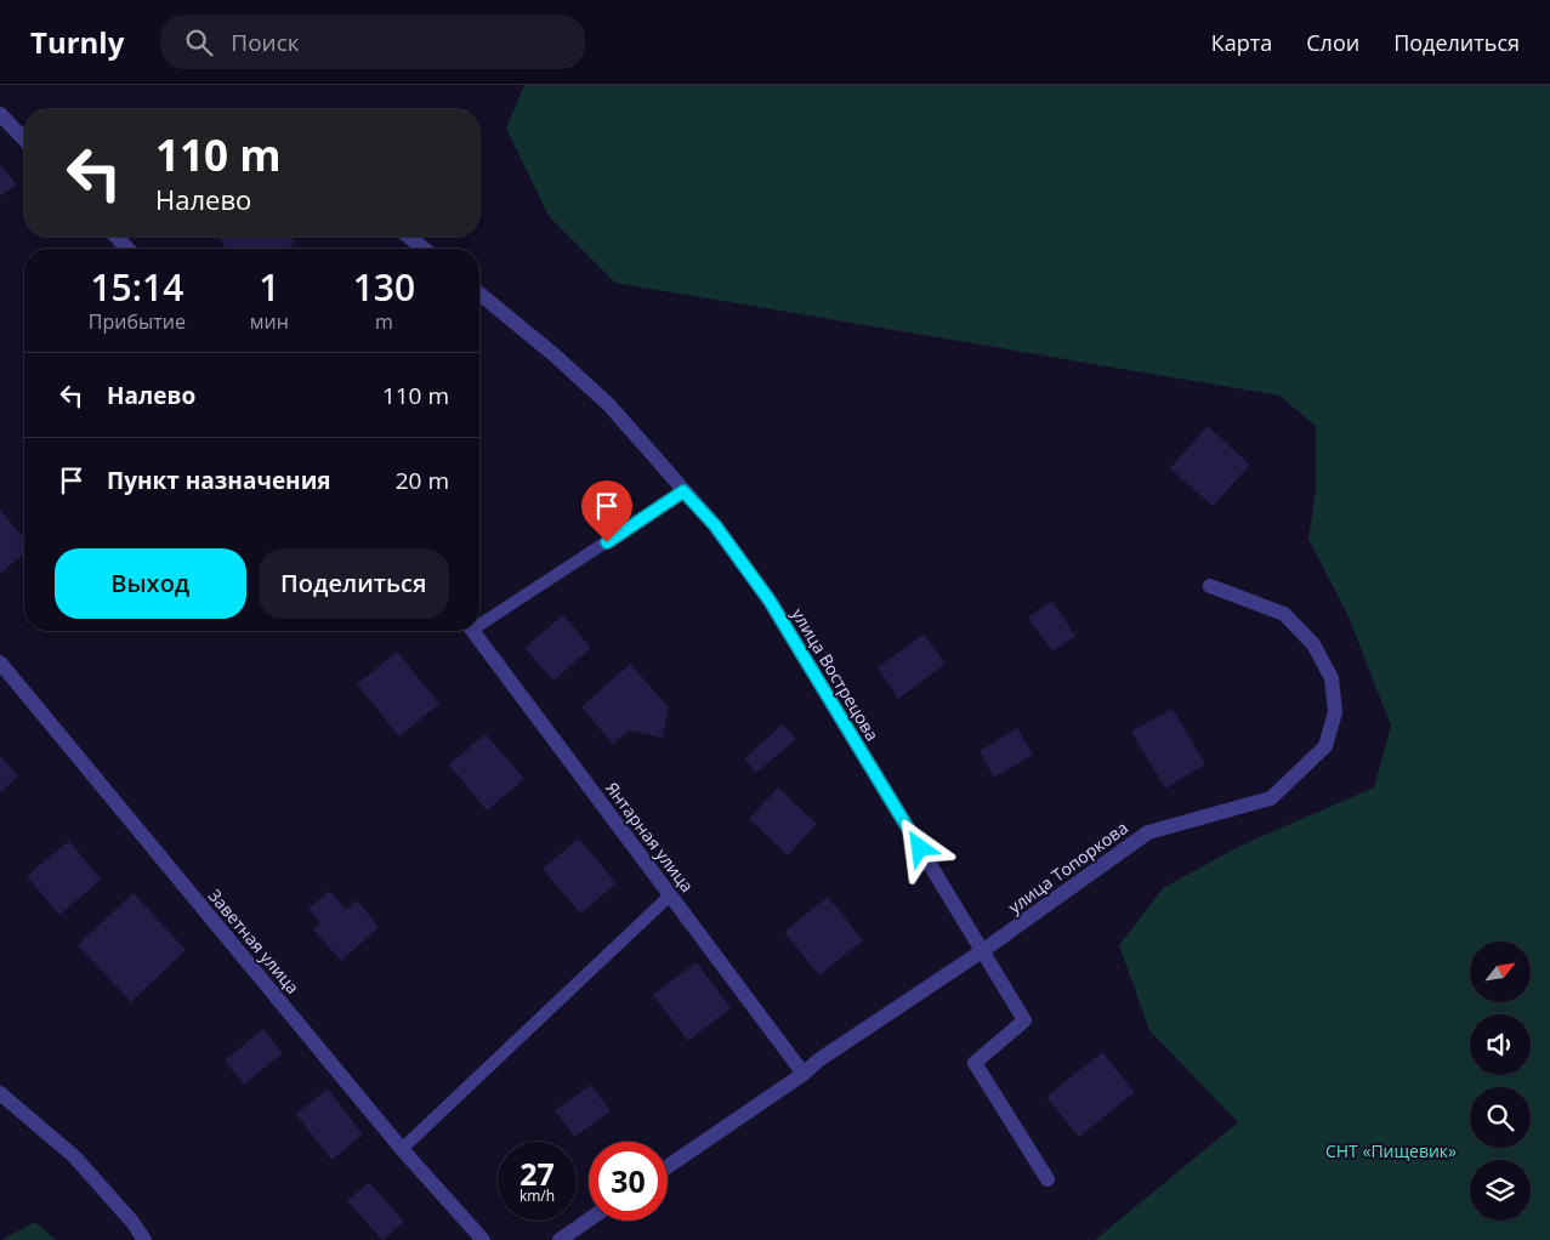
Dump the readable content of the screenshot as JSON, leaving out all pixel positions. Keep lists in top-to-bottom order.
{
  "streets": {
    "street": [
      "улица Вострецова",
      "Янтарная улица",
      "улица Топоркова",
      "Заветная улица"
    ]
  },
  "crossings": [
    ["улица Вострецова", "улица Топоркова"],
    ["Янтарная улица", "улица Топоркова"]
  ],
  "parks": ["СНТ «Пищевик»"],
  "north": "top right",
  "page": {
    "header": "Turnly",
    "search": "Поиск",
    "nav": ["Карта", "Слои", "Поделиться"],
    "turn": ["110 m", "Налево"],
    "eta": [
      "15:14",
      "Прибытие",
      "1",
      "мин",
      "130",
      "m"
    ],
    "list": [
      {
        "name": "Налево",
        "value": "110 m"
      },
      {
        "name": "Пункт назначения",
        "value": "20 m"
      }
    ],
    "buttons": ["Выход", "Поделиться"],
    "speed": "27 km/h",
    "limit": "30"
  }
}
